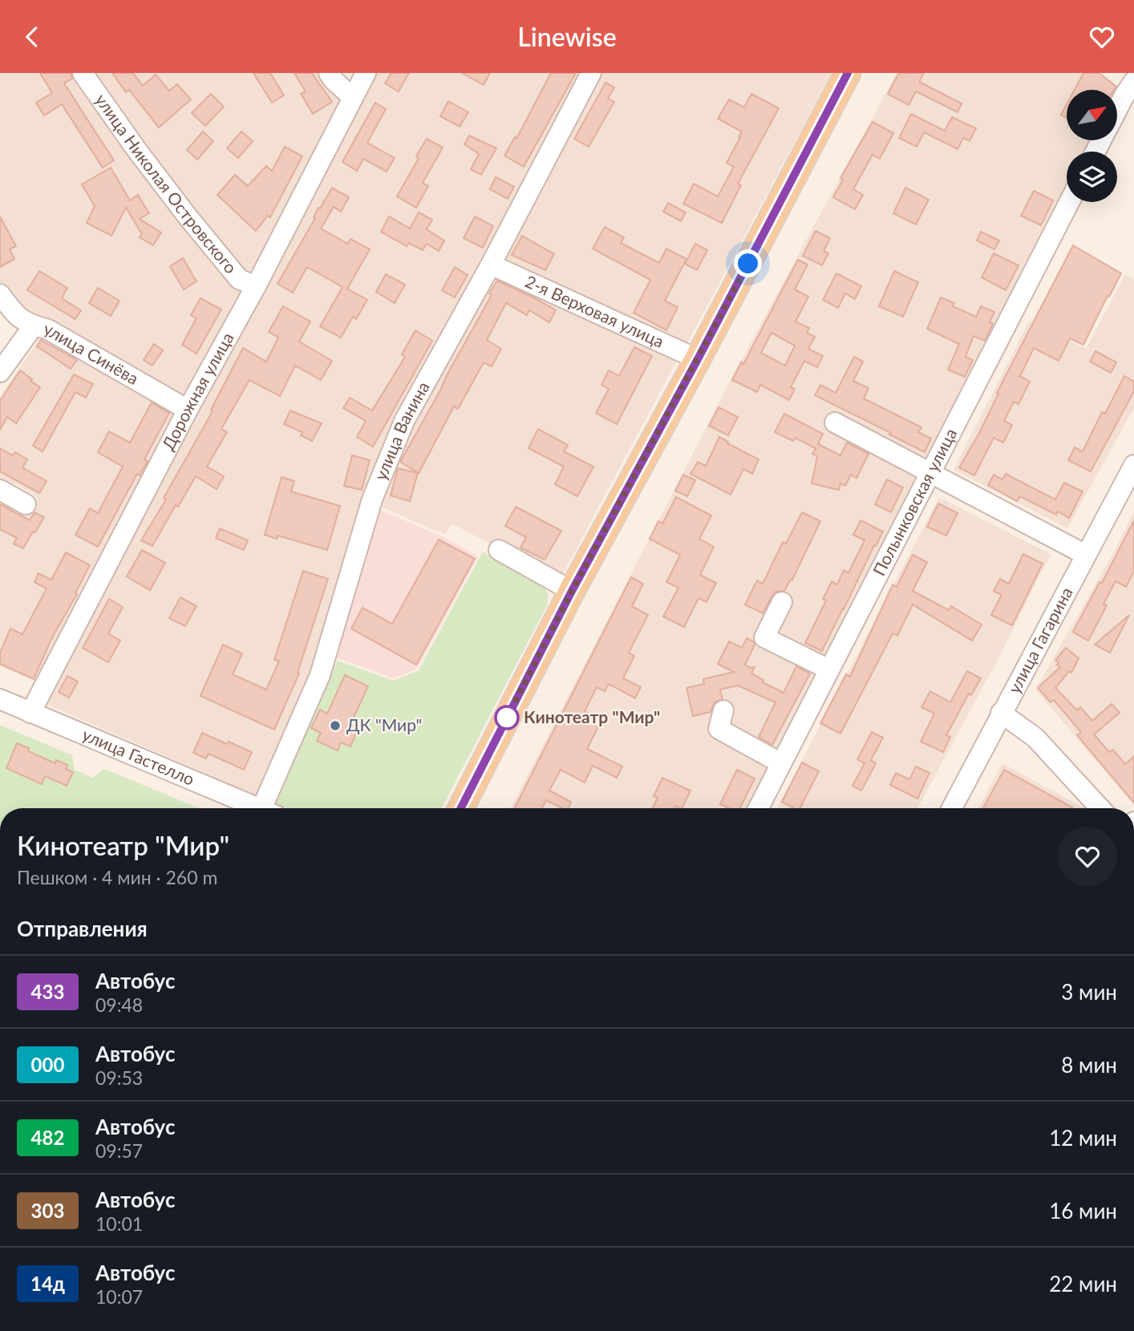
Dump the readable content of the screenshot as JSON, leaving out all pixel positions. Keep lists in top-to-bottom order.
{
  "streets": {
    "street": [
      "улица Николая Островского",
      "2-я Верховая улица",
      "улица Синёва",
      "Дорожная улица",
      "улица Ванина",
      "Полынковская улица",
      "улица Гагарина",
      "улица Гастелло"
    ]
  },
  "crossings": [
    ["улица Николая Островского", "Дорожная улица"],
    ["2-я Верховая улица", "улица Ванина"],
    ["улица Синёва", "Дорожная улица"],
    ["Дорожная улица", "улица Гастелло"]
  ],
  "places": ["Кинотеатр \"Мир\"", "ДК \"Мир\""],
  "lines": ["bus line 433"],
  "north": "top right",
  "page": {
    "header": "Linewise",
    "heading": [
      ["Кинотеатр \"Мир\"", "Пешком · 4 мин · 260 m"],
      "Отправления"
    ],
    "list": [
      {
        "mark": "433",
        "name": "Автобус",
        "note": "09:48",
        "value": "3 мин"
      },
      {
        "mark": "000",
        "name": "Автобус",
        "note": "09:53",
        "value": "8 мин"
      },
      {
        "mark": "482",
        "name": "Автобус",
        "note": "09:57",
        "value": "12 мин"
      },
      {
        "mark": "303",
        "name": "Автобус",
        "note": "10:01",
        "value": "16 мин"
      },
      {
        "mark": "14д",
        "name": "Автобус",
        "note": "10:07",
        "value": "22 мин"
      }
    ]
  }
}
